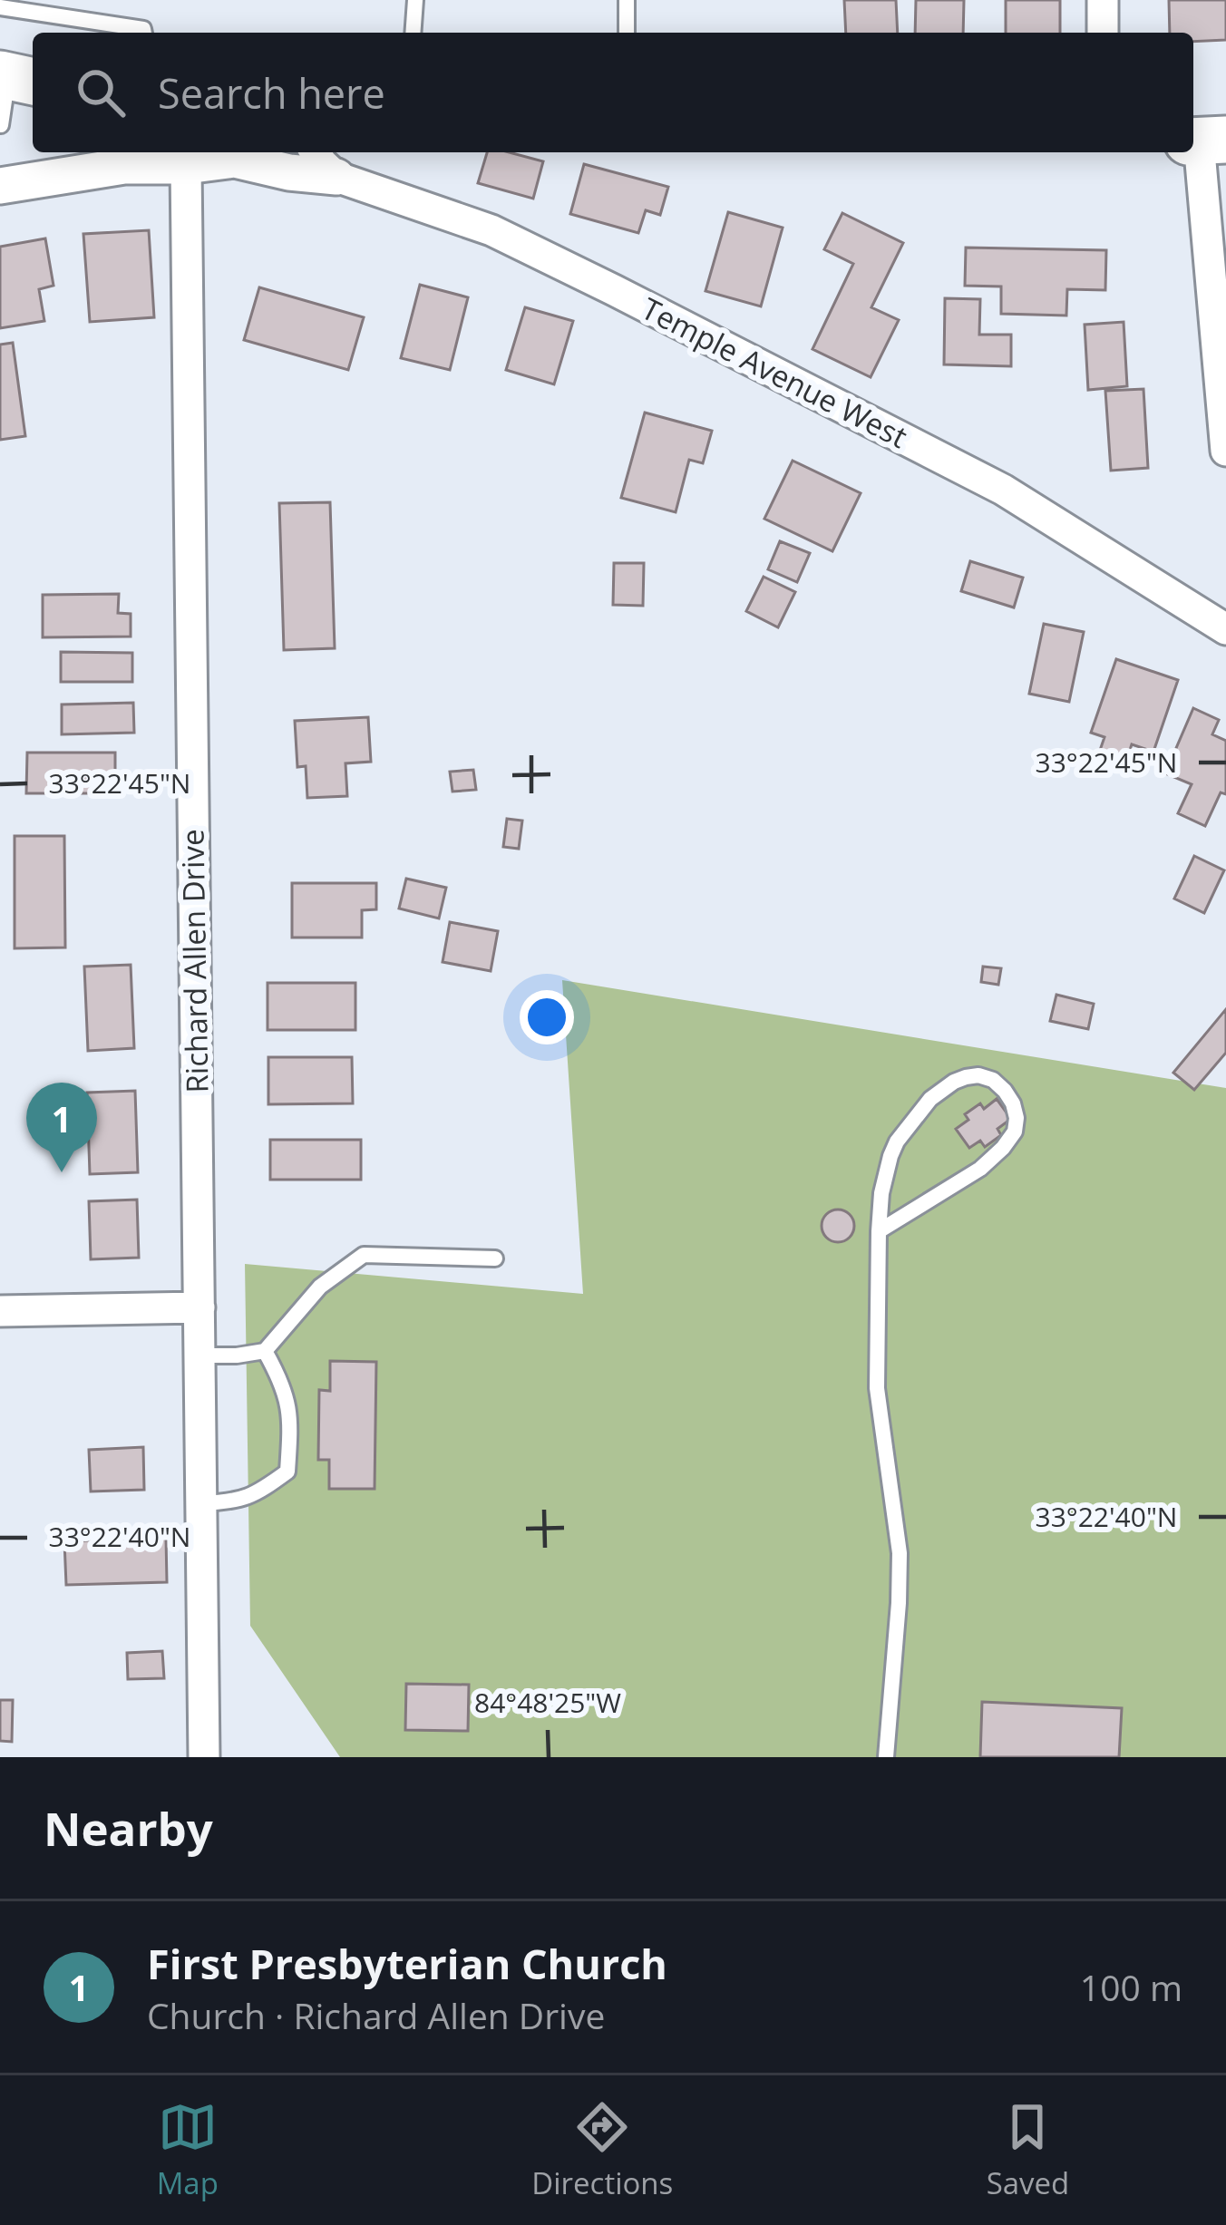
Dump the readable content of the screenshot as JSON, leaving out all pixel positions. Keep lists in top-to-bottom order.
{
  "streets": {
    "street": ["Temple Avenue West", "Richard Allen Drive"]
  },
  "page": {
    "search": "Search here",
    "pins": "1",
    "heading": "Nearby",
    "list": [
      {
        "mark": "1",
        "name": "First Presbyterian Church",
        "note": "Church · Richard Allen Drive",
        "value": "100 m"
      }
    ],
    "nav": ["Map", "Directions", "Saved"]
  },
  "coordinates": ["33°22'45\"N", "33°22'40\"N", "84°48'25\"W"]
}
